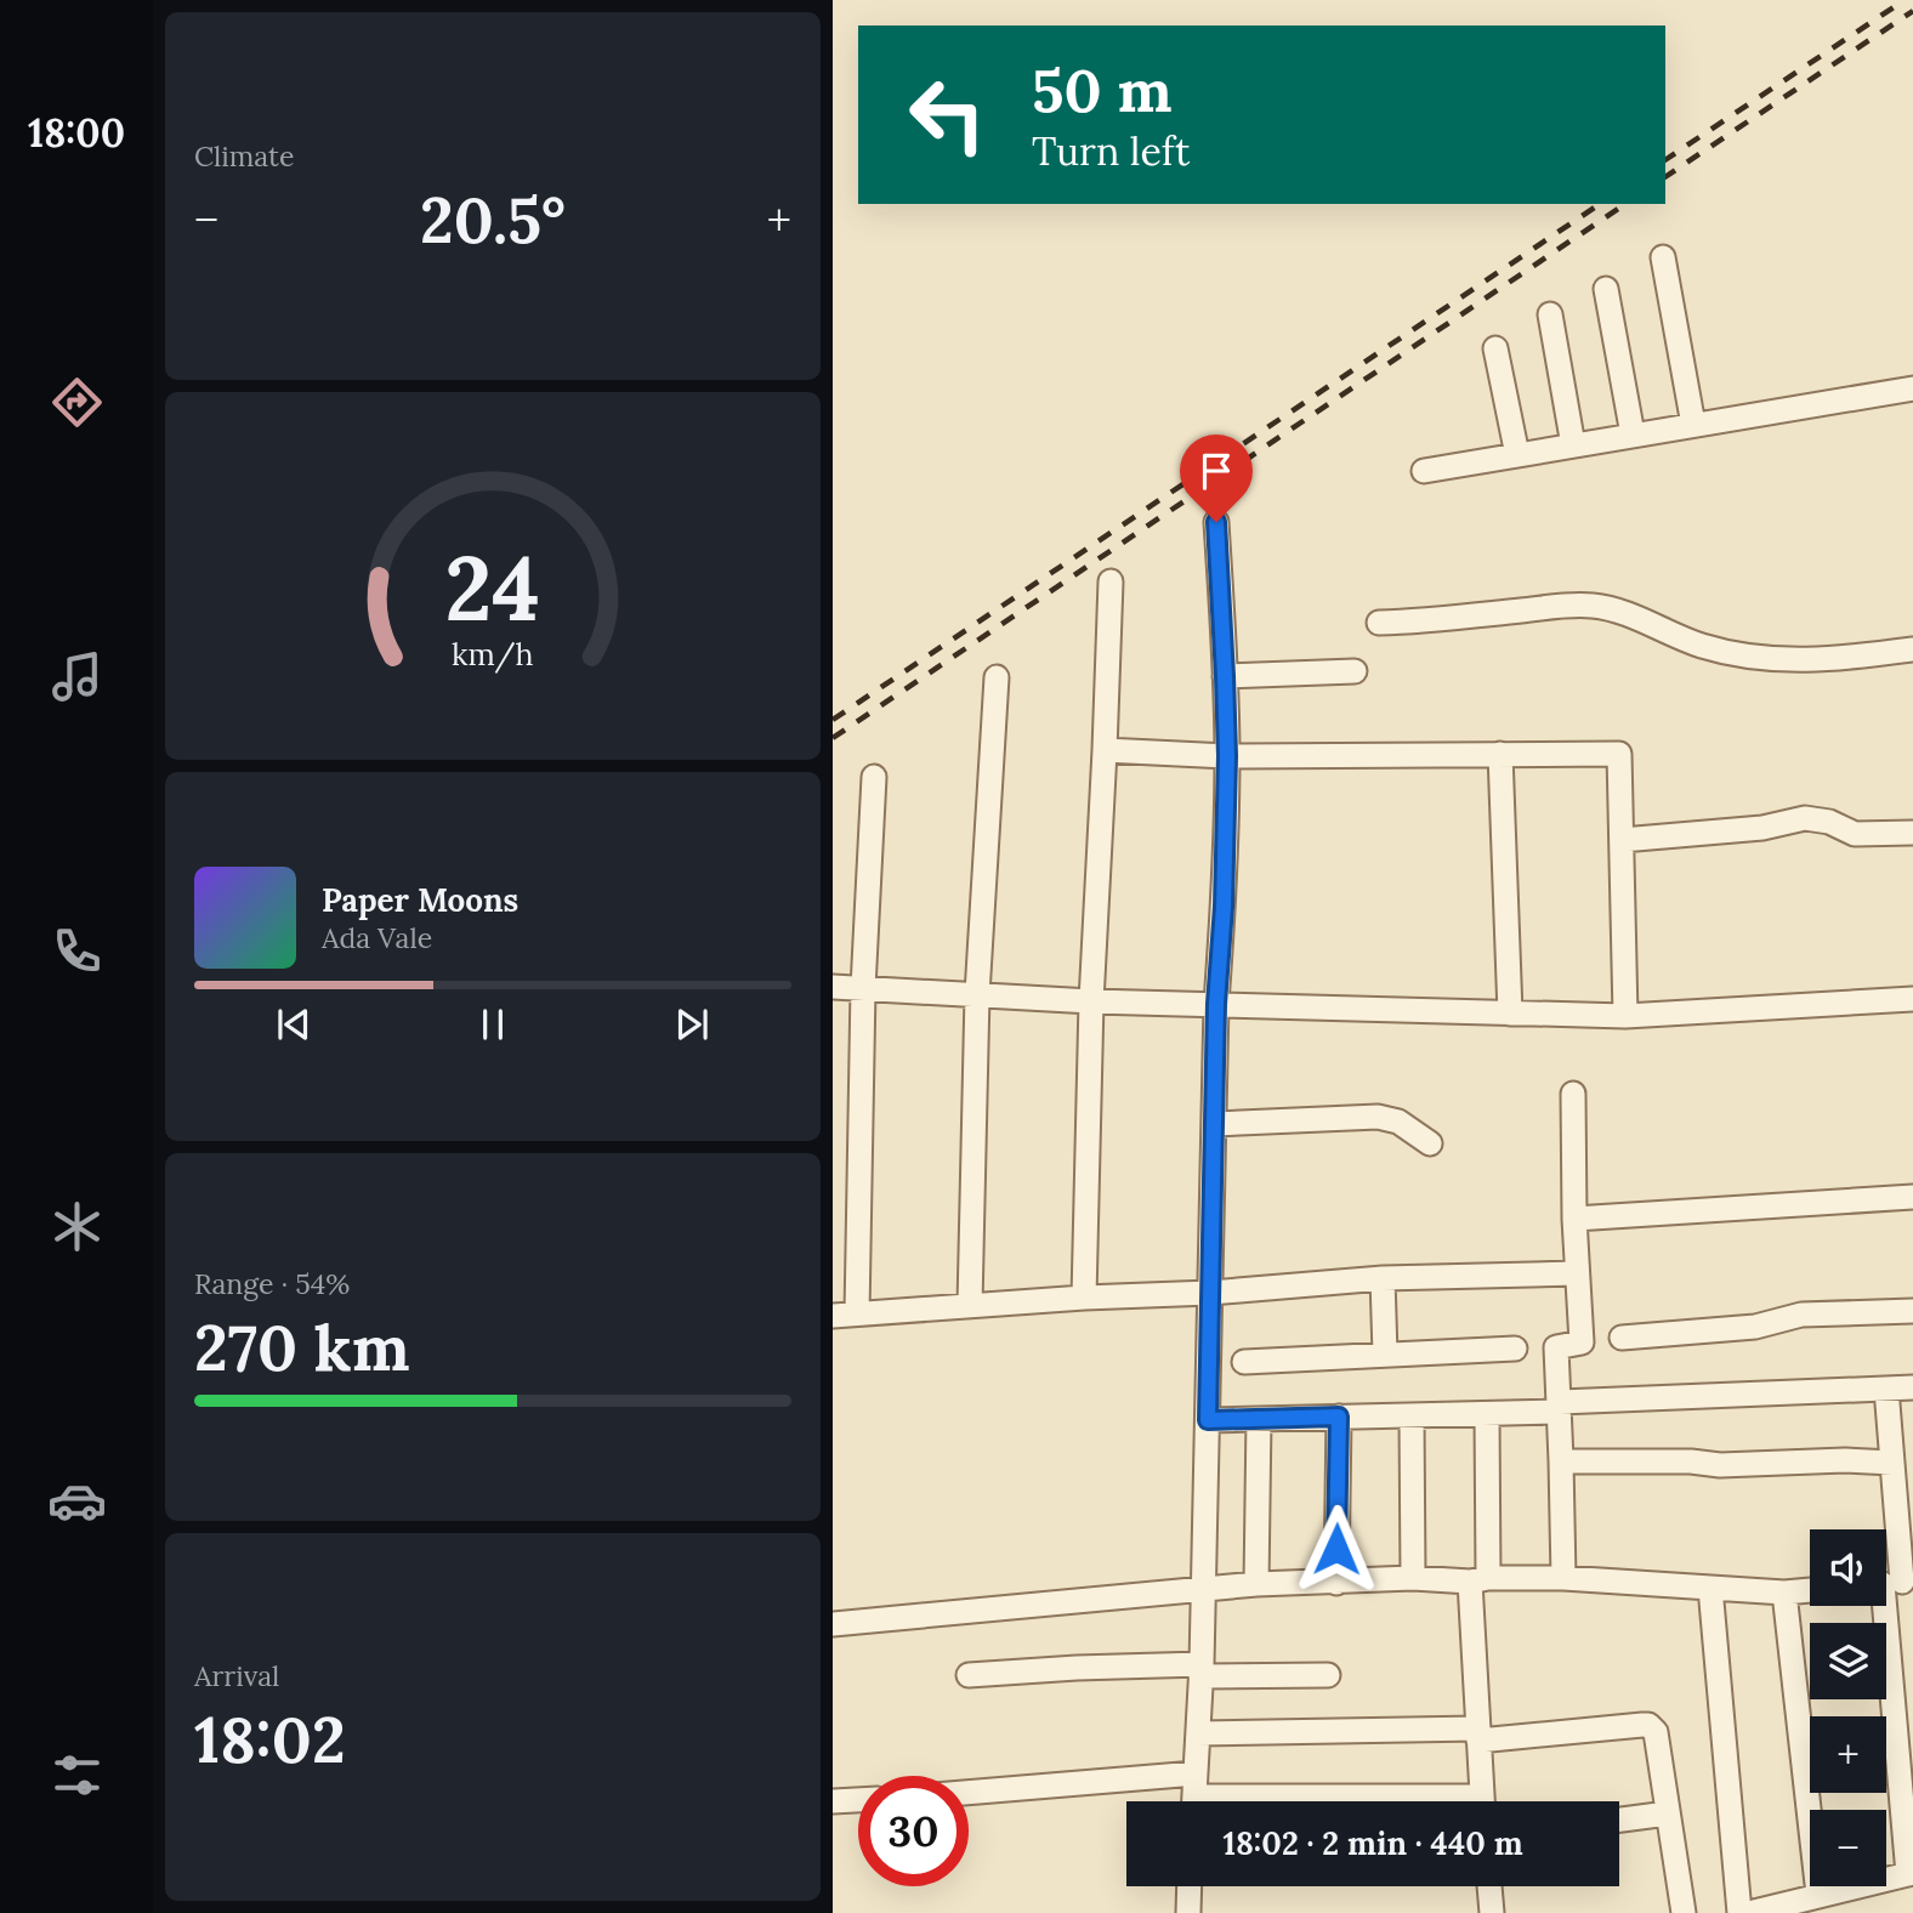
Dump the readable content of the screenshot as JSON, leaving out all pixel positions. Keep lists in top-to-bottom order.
{
  "page": {
    "tabs": "18:00",
    "tile": [
      "Climate",
      ["Range · 54%", "270 km"],
      ["Arrival", "18:02"]
    ],
    "turn": ["50 m", "Turn left"],
    "heat": ["−", "20.5°", "+"],
    "song": ["Paper Moons", "Ada Vale"],
    "map_buttons": ["+", "−"],
    "limit": "30",
    "trip": "18:02 · 2 min · 440 m",
    "gauge": ["24", "km/h"]
  }
}
